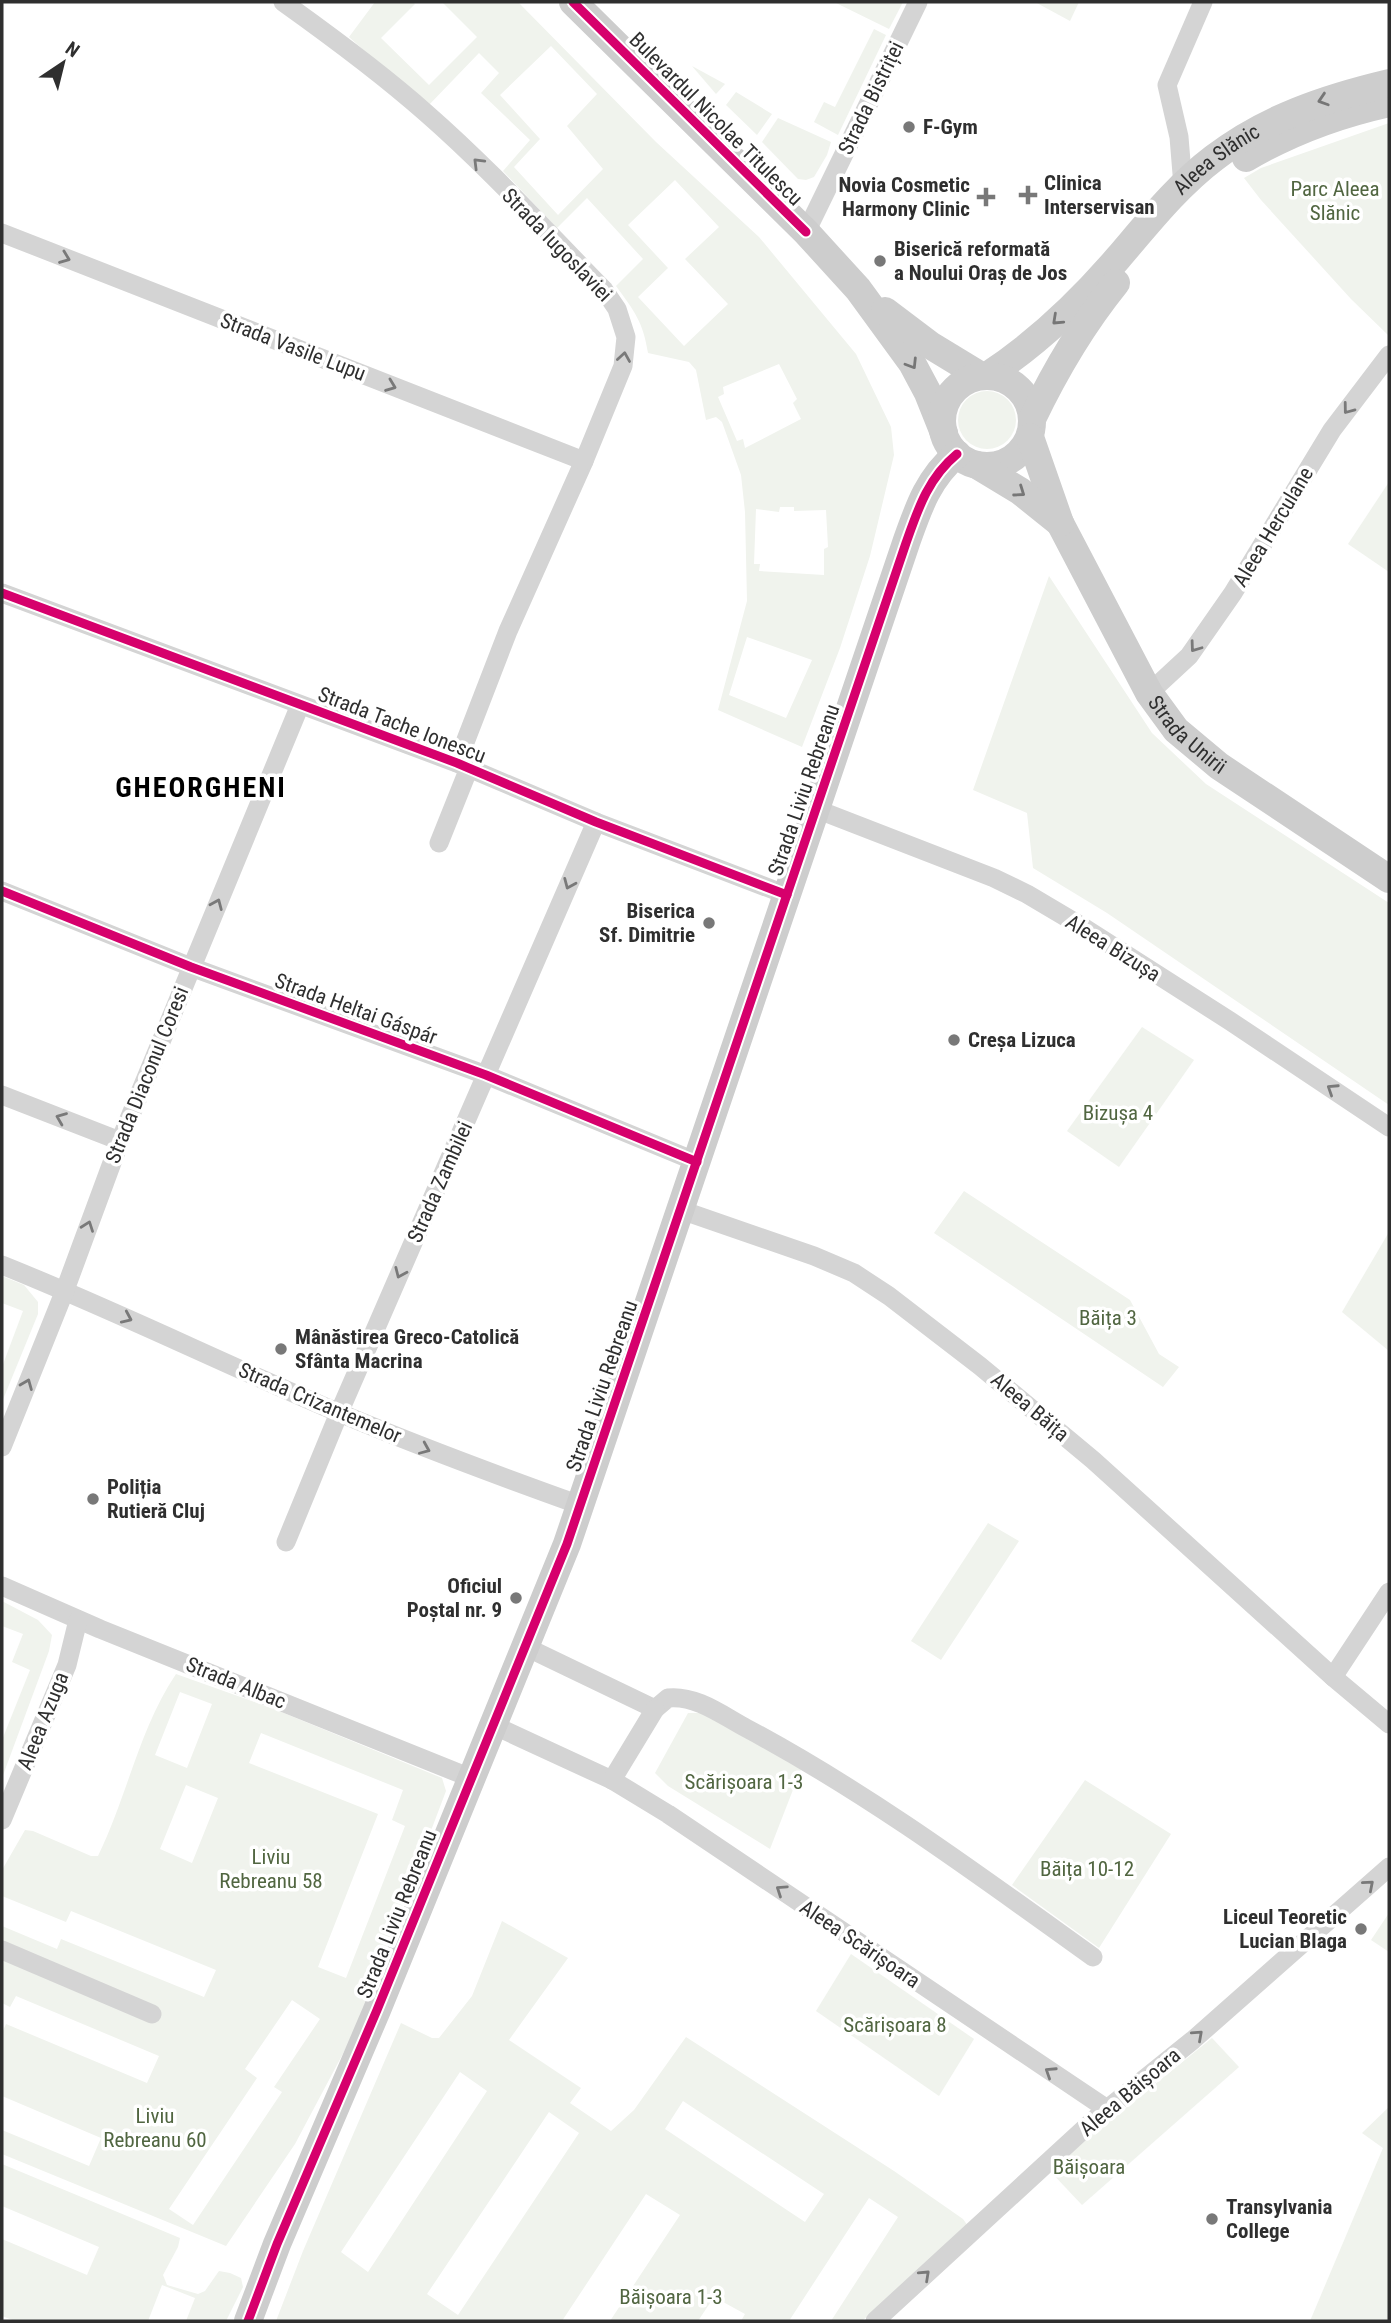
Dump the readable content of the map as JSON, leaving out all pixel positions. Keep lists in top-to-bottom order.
{
  "streets": {
    "main road": [
      "Bulevardul Nicolae Titulescu",
      "Aleea Slănic",
      "Strada Unirii",
      "Strada Liviu Rebreanu"
    ],
    "street": [
      "Strada Bistriței",
      "Strada Iugoslaviei",
      "Strada Vasile Lupu",
      "Aleea Herculane",
      "Strada Tache Ionescu",
      "Aleea Bizușa",
      "Strada Heltai Gáspár",
      "Strada Diaconul Coresi",
      "Strada Zambilei",
      "Strada Crizantemelor",
      "Aleea Băița",
      "Strada Albac",
      "Aleea Azuga",
      "Aleea Scărișoara",
      "Aleea Băișoara"
    ]
  },
  "crossings": [
    ["Strada Bistriței", "Bulevardul Nicolae Titulescu"],
    ["Bulevardul Nicolae Titulescu", "Aleea Slănic"],
    ["Bulevardul Nicolae Titulescu", "Strada Unirii"],
    ["Bulevardul Nicolae Titulescu", "Strada Liviu Rebreanu"],
    ["Aleea Slănic", "Strada Unirii"],
    ["Aleea Slănic", "Strada Liviu Rebreanu"],
    ["Strada Iugoslaviei", "Strada Vasile Lupu"],
    ["Strada Iugoslaviei", "Strada Tache Ionescu"],
    ["Aleea Herculane", "Strada Unirii"],
    ["Strada Tache Ionescu", "Strada Liviu Rebreanu"],
    ["Strada Tache Ionescu", "Strada Diaconul Coresi"],
    ["Strada Tache Ionescu", "Strada Zambilei"],
    ["Strada Unirii", "Strada Liviu Rebreanu"],
    ["Strada Liviu Rebreanu", "Aleea Bizușa"],
    ["Strada Liviu Rebreanu", "Strada Heltai Gáspár"],
    ["Strada Liviu Rebreanu", "Strada Crizantemelor"],
    ["Strada Liviu Rebreanu", "Aleea Băița"],
    ["Strada Liviu Rebreanu", "Strada Albac"],
    ["Strada Liviu Rebreanu", "Aleea Scărișoara"],
    ["Strada Heltai Gáspár", "Strada Diaconul Coresi"],
    ["Strada Heltai Gáspár", "Strada Zambilei"],
    ["Strada Diaconul Coresi", "Strada Crizantemelor"],
    ["Strada Zambilei", "Strada Crizantemelor"],
    ["Strada Albac", "Aleea Azuga"],
    ["Aleea Scărișoara", "Aleea Băișoara"]
  ],
  "one_way": [
    "Strada Iugoslaviei",
    "Strada Vasile Lupu",
    "Aleea Herculane",
    "Aleea Bizușa",
    "Strada Diaconul Coresi",
    "Strada Zambilei",
    "Strada Crizantemelor",
    "Aleea Băișoara"
  ],
  "districts": ["GHEORGHENI"],
  "parks": [
    "Parc Aleea Slănic",
    "Bizușa 4",
    "Băița 3",
    "Scărișoara 1-3",
    "Liviu Rebreanu 58",
    "Băița 10-12",
    "Scărișoara 8",
    "Liviu Rebreanu 60",
    "Băișoara",
    "Băișoara 1-3"
  ],
  "places": {
    "other": [
      "F-Gym",
      "Biserică reformată a Noului Oraș de Jos",
      "Biserica Sf. Dimitrie",
      "Creșa Lizuca",
      "Mânăstirea Greco-Catolică Sfânta Macrina",
      "Poliția Rutieră Cluj",
      "Oficiul Poștal nr. 9",
      "Liceul Teoretic Lucian Blaga",
      "Transylvania College"
    ],
    "health": ["Clinica Interservisan", "Novia Cosmetic Harmony Clinic"]
  },
  "north": "top right"
}
